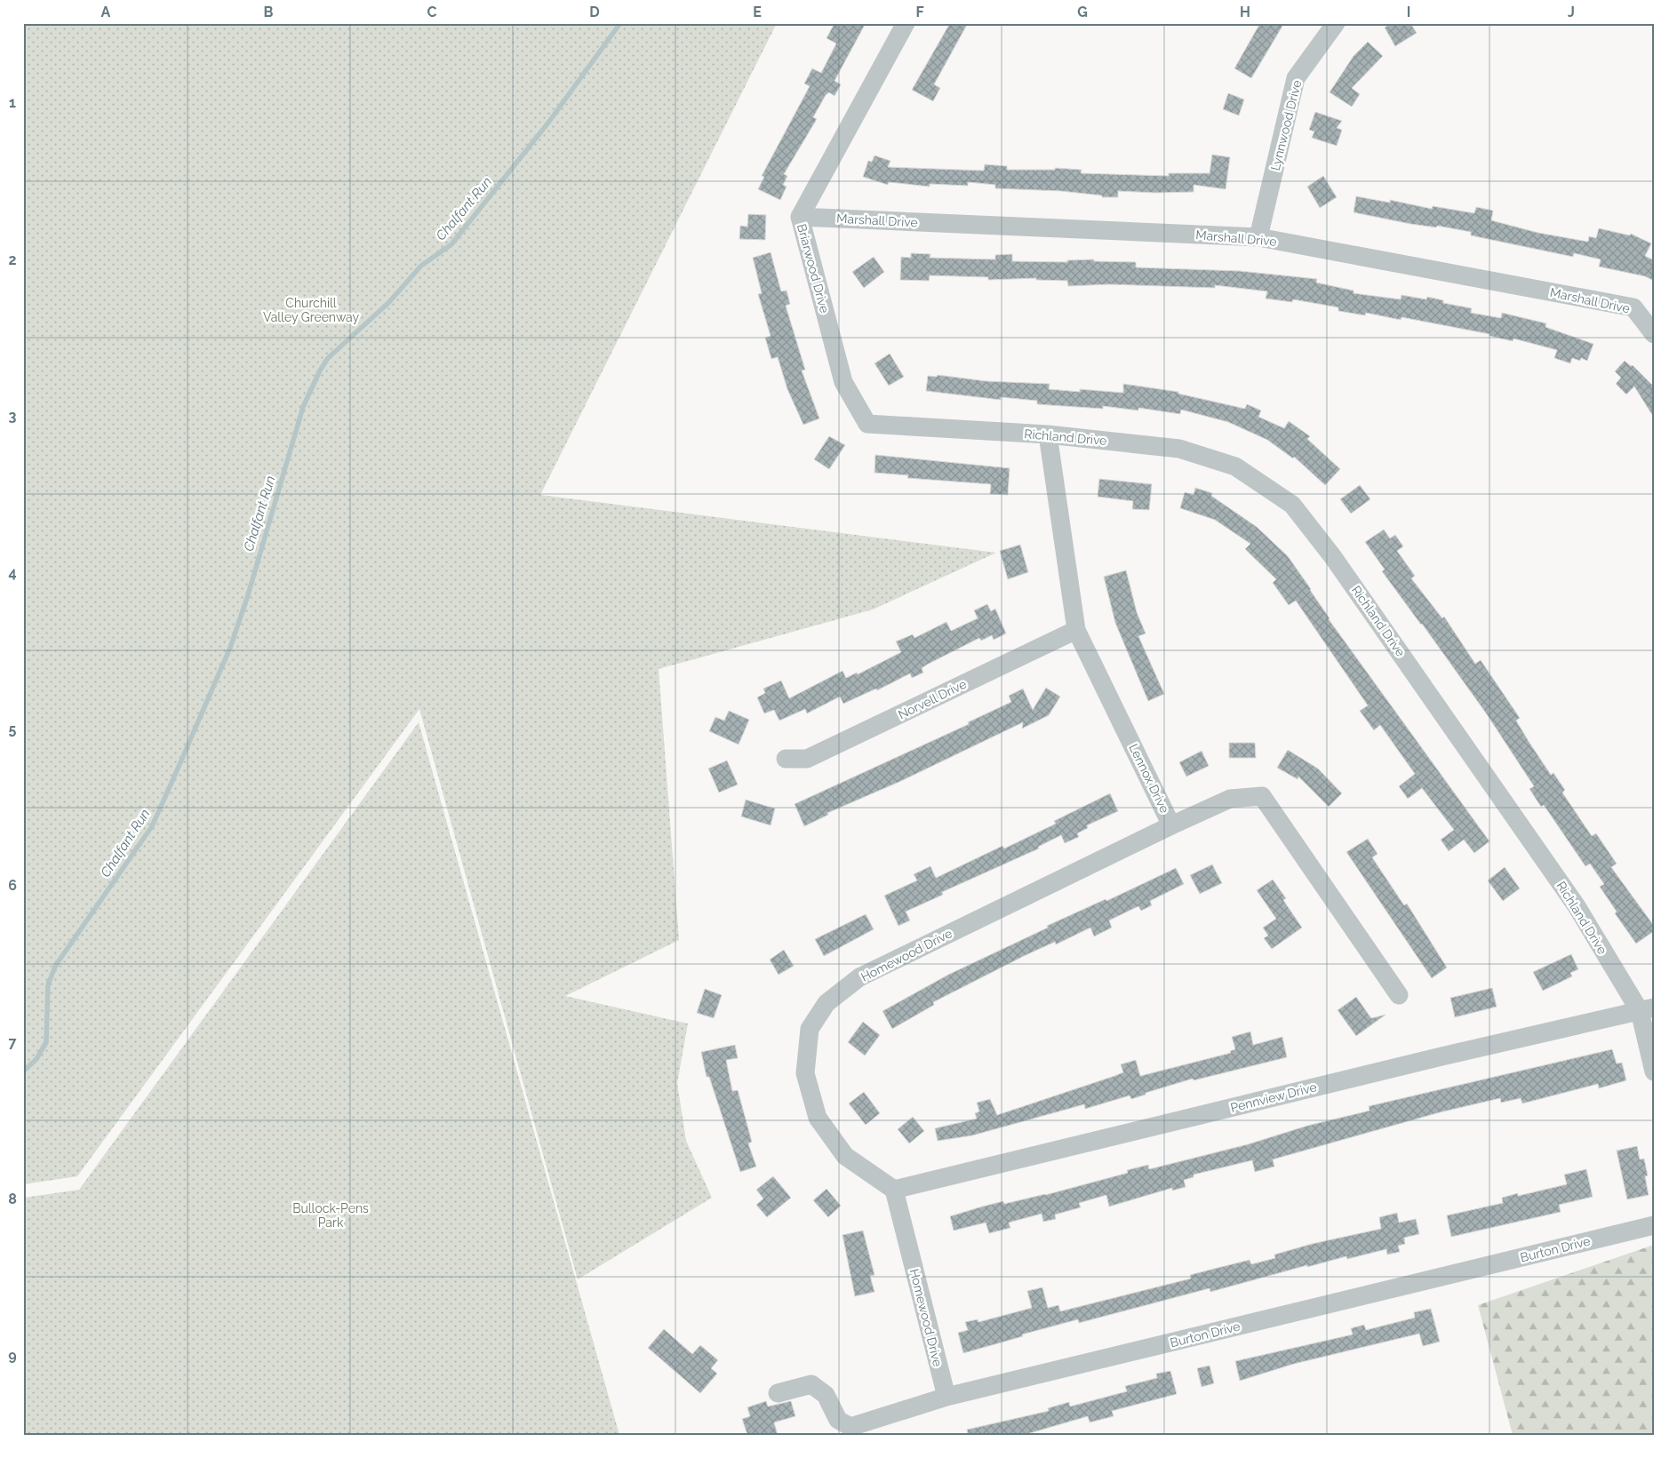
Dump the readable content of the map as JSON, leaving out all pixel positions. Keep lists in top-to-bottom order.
{
  "streets": {
    "street": [
      "Lynnwood Drive",
      "Marshall Drive",
      "Briarwood Drive",
      "Richland Drive",
      "Norvell Drive",
      "Lennox Drive",
      "Homewood Drive",
      "Pennview Drive",
      "Burton Drive"
    ]
  },
  "crossings": [
    ["Lynnwood Drive", "Marshall Drive"],
    ["Marshall Drive", "Briarwood Drive"],
    ["Briarwood Drive", "Richland Drive"],
    ["Richland Drive", "Lennox Drive"],
    ["Richland Drive", "Pennview Drive"],
    ["Norvell Drive", "Lennox Drive"],
    ["Lennox Drive", "Homewood Drive"],
    ["Homewood Drive", "Pennview Drive"],
    ["Homewood Drive", "Burton Drive"]
  ],
  "water": ["Chalfant Run"],
  "parks": ["Churchill Valley Greenway", "Bullock-Pens Park"],
  "grid": {
    "columns": [
      "A",
      "B",
      "C",
      "D",
      "E",
      "F",
      "G",
      "H",
      "I",
      "J"
    ],
    "rows": [
      "1",
      "2",
      "3",
      "4",
      "5",
      "6",
      "7",
      "8",
      "9"
    ]
  }
}
